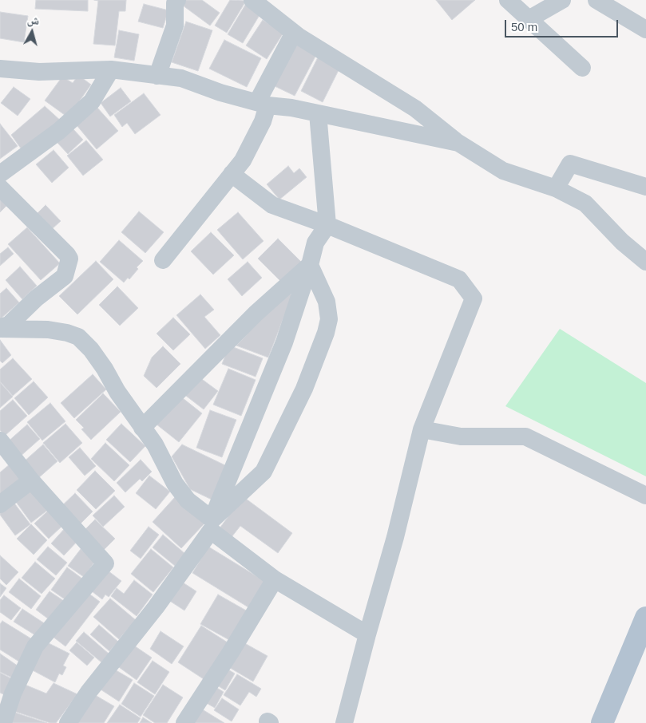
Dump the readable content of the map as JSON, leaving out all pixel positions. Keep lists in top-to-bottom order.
{
  "scale_bar": "50 m",
  "north": "top"
}
